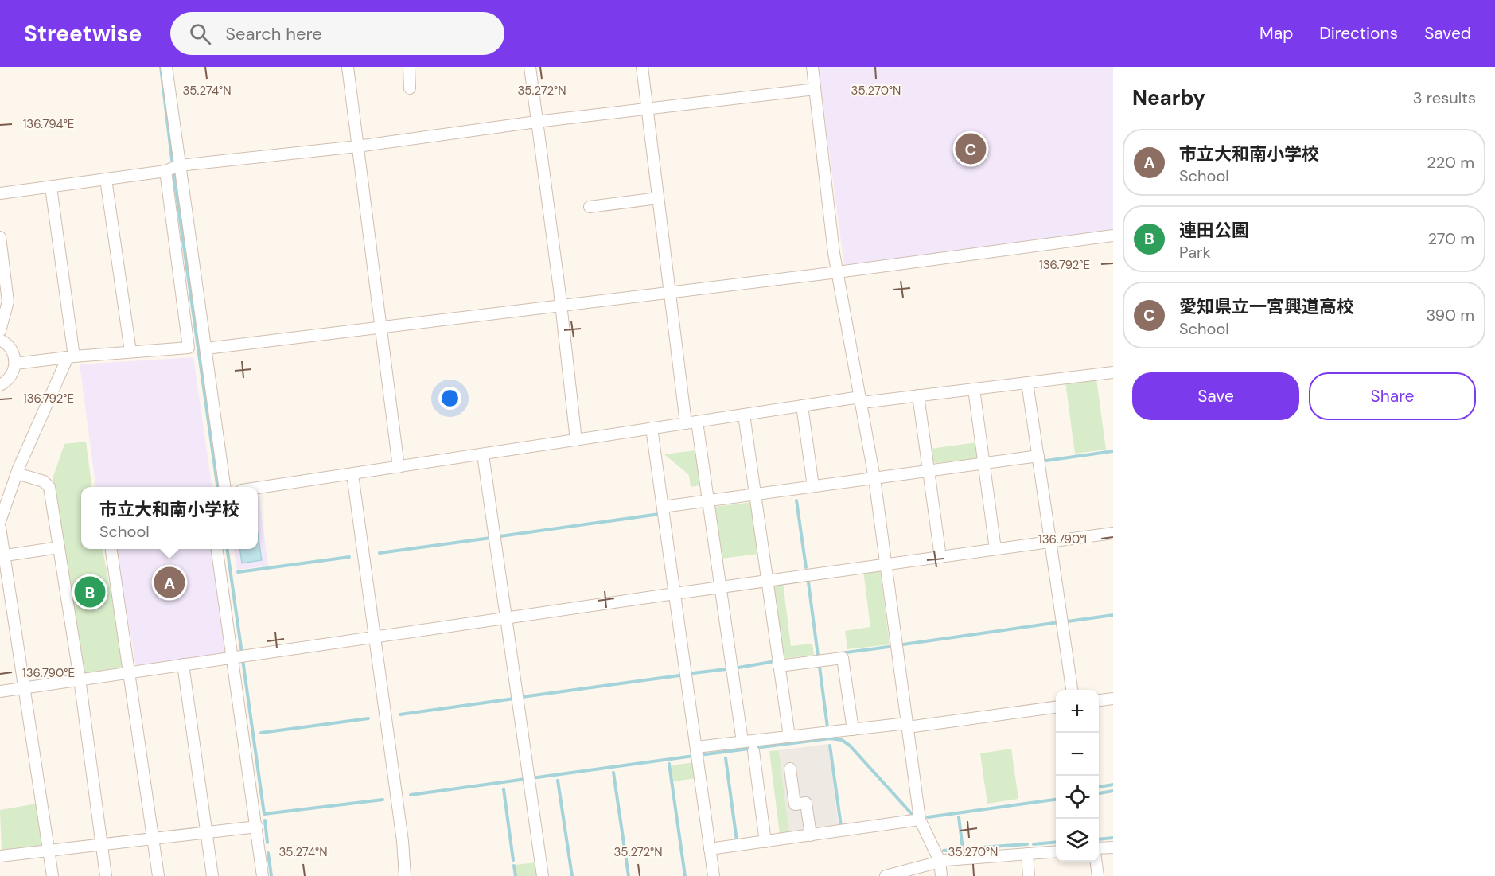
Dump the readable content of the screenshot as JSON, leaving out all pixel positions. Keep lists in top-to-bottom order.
{
  "page": {
    "header": "Streetwise",
    "search": "Search here",
    "nav": ["Map", "Directions", "Saved"],
    "heading": ["Nearby", "3 results"],
    "list": [
      {
        "mark": "A",
        "name": "市立大和南小学校",
        "note": "School",
        "value": "220 m"
      },
      {
        "mark": "B",
        "name": "連田公園",
        "note": "Park",
        "value": "270 m"
      },
      {
        "mark": "C",
        "name": "愛知県立一宮興道高校",
        "note": "School",
        "value": "390 m"
      }
    ],
    "pins": ["C", "A", "B"],
    "buttons": ["Save", "Share"],
    "popup": ["市立大和南小学校", "School"],
    "map_buttons": ["+", "−"]
  },
  "coordinates": [
    "35.274°N",
    "35.272°N",
    "35.270°N",
    "136.794°E",
    "136.792°E",
    "136.790°E"
  ]
}
